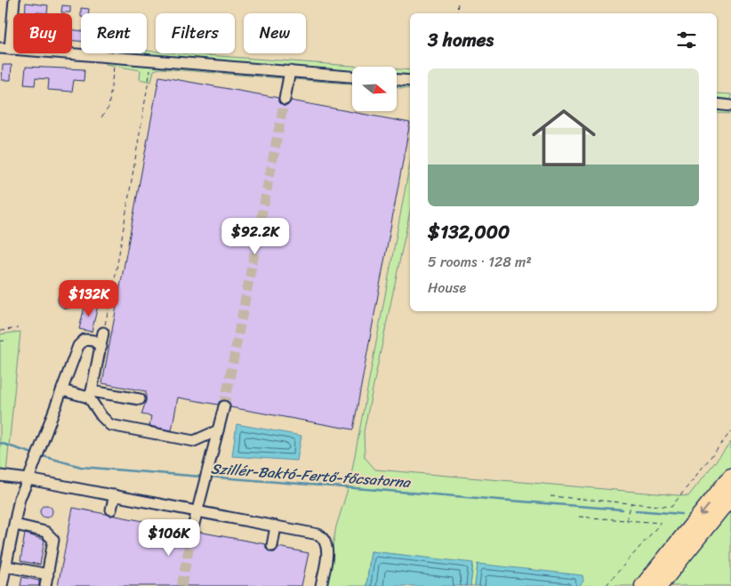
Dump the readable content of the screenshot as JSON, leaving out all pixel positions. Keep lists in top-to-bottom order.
{
  "water": ["Szillér-Baktó-Fertő-főcsatorna"],
  "north": "right",
  "page": {
    "chip": [
      "Buy",
      "Rent",
      "Filters",
      "New"
    ],
    "heading": "3 homes",
    "list": [
      {
        "name": "$132,000",
        "note": "5 rooms · 128 m² · House"
      }
    ],
    "price": ["$92.2K", "$132K", "$106K"]
  }
}
